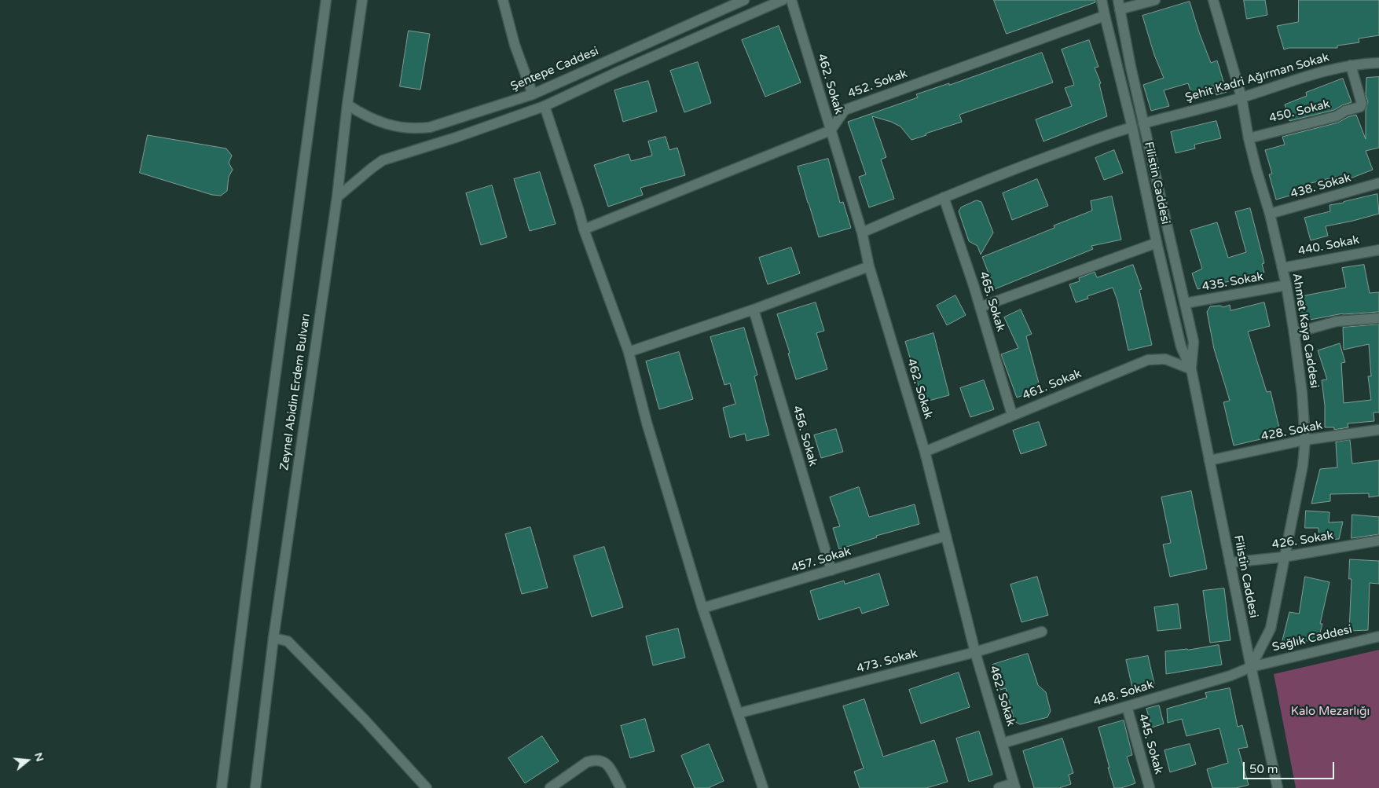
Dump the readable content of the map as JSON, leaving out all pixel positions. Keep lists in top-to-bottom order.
{
  "streets": {
    "street": [
      "Şentepe Caddesi",
      "Şehit Kadri Ağırman Sokak",
      "462. Sokak",
      "452. Sokak",
      "450. Sokak",
      "Filistin Caddesi",
      "438. Sokak",
      "440. Sokak",
      "435. Sokak",
      "465. Sokak",
      "Ahmet Kaya Caddesi",
      "461. Sokak",
      "Zeynel Abidin Erdem Bulvarı",
      "428. Sokak",
      "456. Sokak",
      "426. Sokak",
      "457. Sokak",
      "Sağlık Caddesi",
      "473. Sokak",
      "448. Sokak",
      "445. Sokak"
    ]
  },
  "crossings": [
    ["Şentepe Caddesi", "Zeynel Abidin Erdem Bulvarı"],
    ["Şehit Kadri Ağırman Sokak", "450. Sokak"],
    ["Şehit Kadri Ağırman Sokak", "Filistin Caddesi"],
    ["Şehit Kadri Ağırman Sokak", "Ahmet Kaya Caddesi"],
    ["462. Sokak", "452. Sokak"],
    ["462. Sokak", "461. Sokak"],
    ["462. Sokak", "457. Sokak"],
    ["462. Sokak", "473. Sokak"],
    ["462. Sokak", "448. Sokak"],
    ["452. Sokak", "Filistin Caddesi"],
    ["450. Sokak", "Ahmet Kaya Caddesi"],
    ["Filistin Caddesi", "435. Sokak"],
    ["Filistin Caddesi", "Ahmet Kaya Caddesi"],
    ["Filistin Caddesi", "461. Sokak"],
    ["Filistin Caddesi", "428. Sokak"],
    ["Filistin Caddesi", "426. Sokak"],
    ["Filistin Caddesi", "Sağlık Caddesi"],
    ["Filistin Caddesi", "448. Sokak"],
    ["438. Sokak", "Ahmet Kaya Caddesi"],
    ["440. Sokak", "Ahmet Kaya Caddesi"],
    ["435. Sokak", "Ahmet Kaya Caddesi"],
    ["465. Sokak", "461. Sokak"],
    ["Ahmet Kaya Caddesi", "428. Sokak"],
    ["Ahmet Kaya Caddesi", "426. Sokak"],
    ["Ahmet Kaya Caddesi", "Sağlık Caddesi"],
    ["Ahmet Kaya Caddesi", "448. Sokak"],
    ["456. Sokak", "457. Sokak"],
    ["Sağlık Caddesi", "448. Sokak"],
    ["448. Sokak", "445. Sokak"]
  ],
  "parks": ["Kalo Mezarlığı"],
  "scale_bar": "50 m",
  "north": "right"
}
